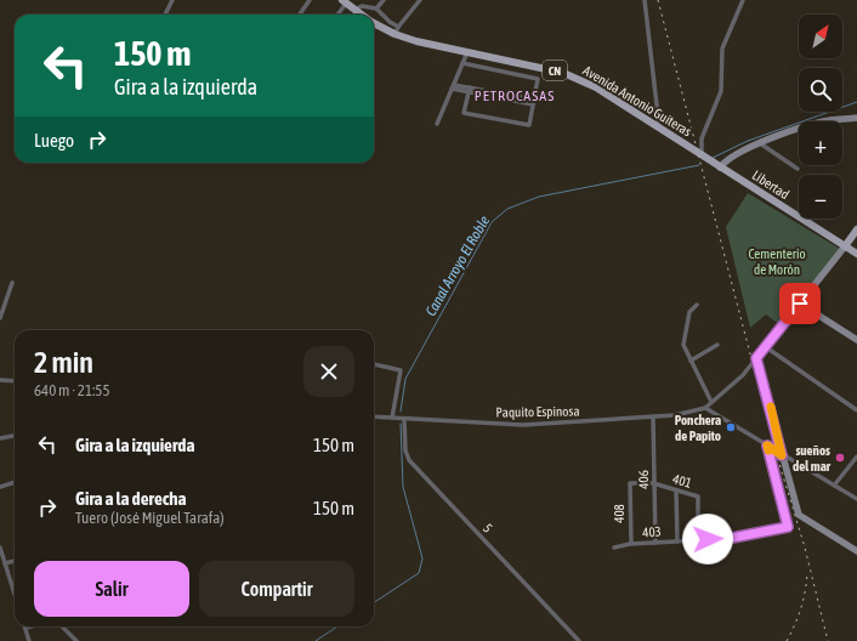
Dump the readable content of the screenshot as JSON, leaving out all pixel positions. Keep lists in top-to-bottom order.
{
  "streets": {
    "main road": ["CN", "Avenida Antonio Guiteras", "Libertad"],
    "street": [
      "Paquito Espinosa",
      "406",
      "401",
      "408",
      "5",
      "403"
    ]
  },
  "crossings": [
    ["Avenida Antonio Guiteras", "Libertad"],
    ["Paquito Espinosa", "406"],
    ["Paquito Espinosa", "5"],
    ["406", "401"],
    ["406", "403"],
    ["401", "408"],
    ["401", "403"],
    ["408", "403"]
  ],
  "districts": ["PETROCASAS"],
  "water": ["Canal Arroyo El Roble"],
  "parks": ["Cementerio de Morón"],
  "places": ["Ponchera de Papito", "sueños del mar"],
  "north": "top right",
  "page": {
    "map_buttons": ["+", "−"],
    "turn": ["150 m", "Gira a la izquierda"],
    "then": "Luego",
    "heading": ["2 min", "640 m · 21:55"],
    "list": [
      {
        "name": "Gira a la izquierda",
        "value": "150 m"
      },
      {
        "name": "Gira a la derecha",
        "note": "Tuero (José Miguel Tarafa)",
        "value": "150 m"
      }
    ],
    "buttons": ["Salir", "Compartir"]
  }
}
